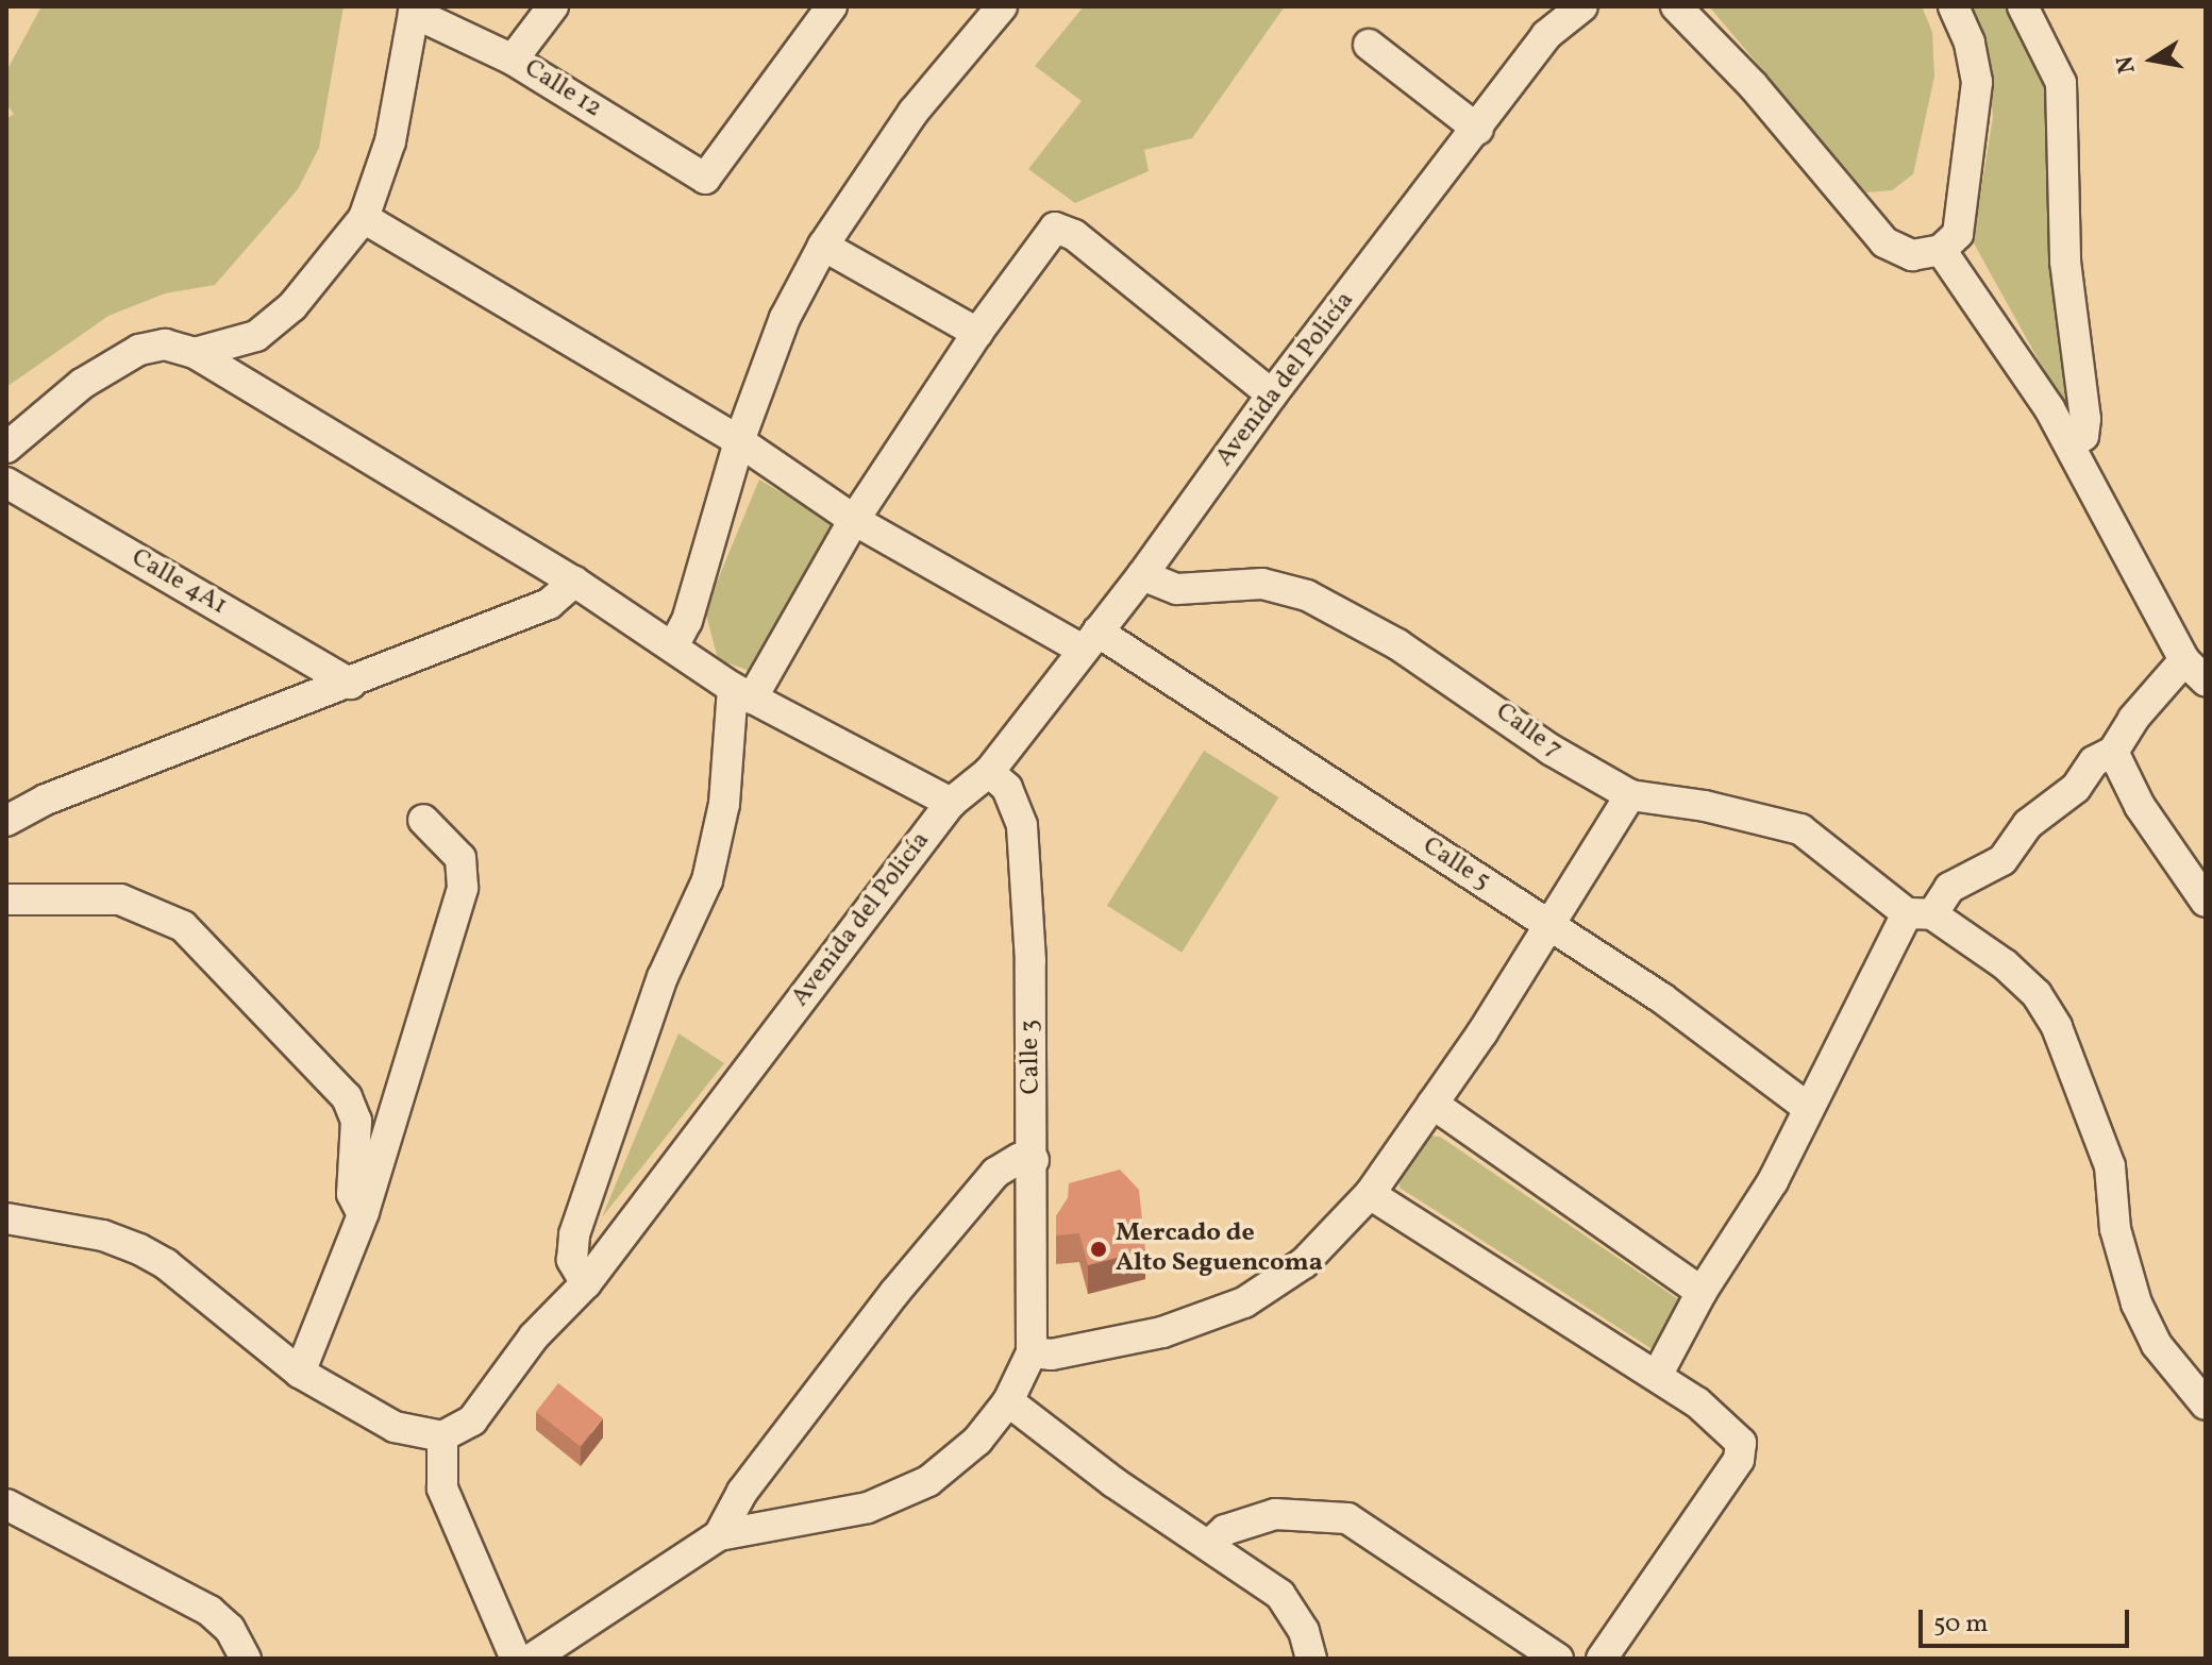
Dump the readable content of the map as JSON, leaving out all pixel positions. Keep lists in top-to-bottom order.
{
  "streets": {
    "street": [
      "Calle 12",
      "Avenida del Policía",
      "Calle 4A1",
      "Calle 7",
      "Calle 5",
      "Calle 3"
    ]
  },
  "crossings": [
    ["Avenida del Policía", "Calle 7"],
    ["Avenida del Policía", "Calle 5"],
    ["Avenida del Policía", "Calle 3"]
  ],
  "places": ["Mercado de Alto Seguencoma"],
  "scale_bar": "50 m",
  "north": "left"
}
